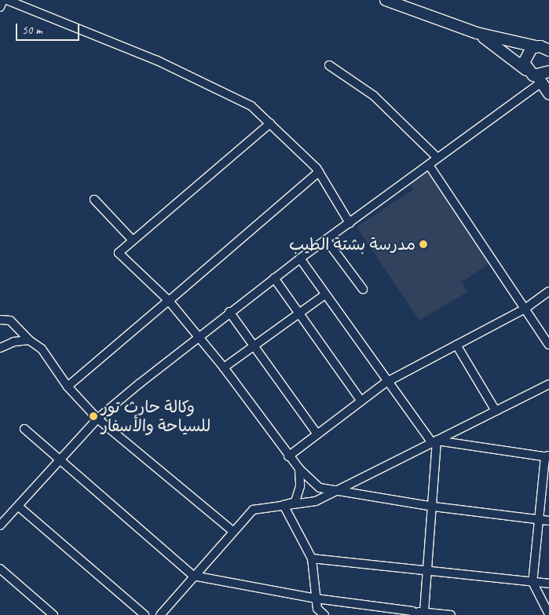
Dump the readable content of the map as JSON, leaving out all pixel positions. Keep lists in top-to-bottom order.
{
  "places": ["مدرسة بشتة الطيب", "وكالة حارث تور للسياحة والأسفار"],
  "scale_bar": "50 m"
}
